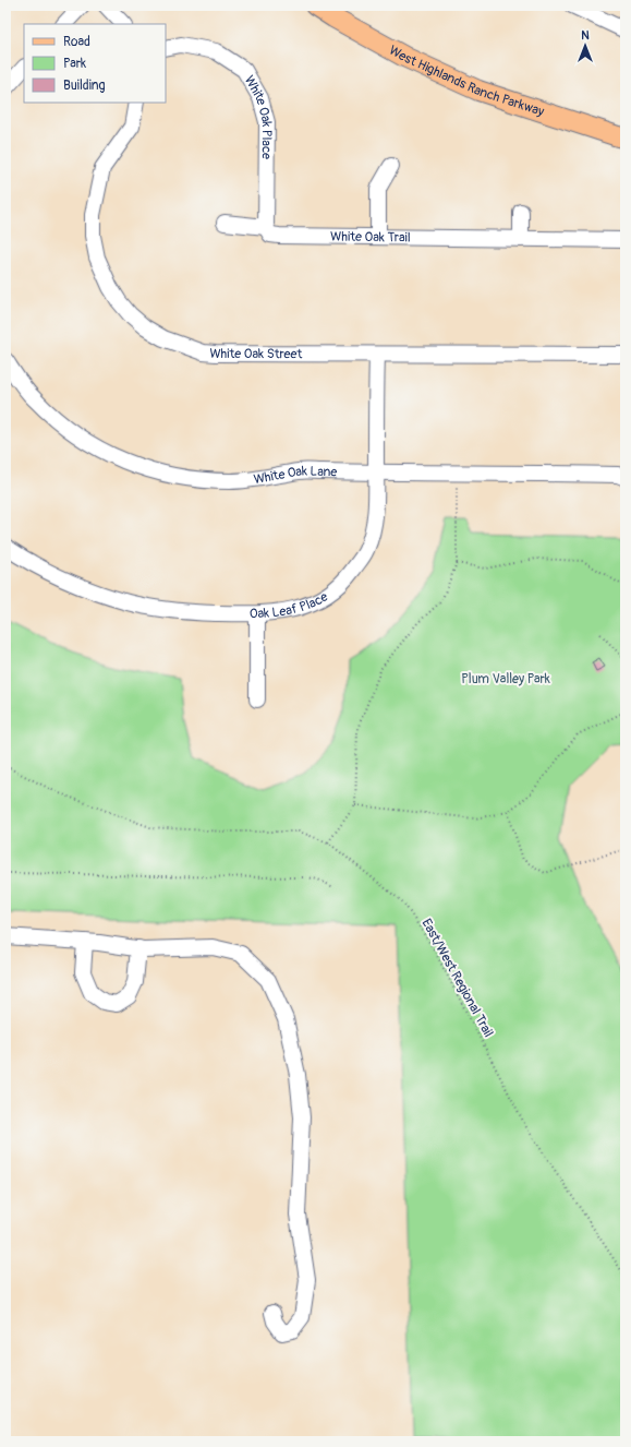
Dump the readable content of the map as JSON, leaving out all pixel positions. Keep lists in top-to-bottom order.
{
  "streets": {
    "main road": ["West Highlands Ranch Parkway"],
    "street": [
      "White Oak Place",
      "White Oak Trail",
      "White Oak Street",
      "White Oak Lane",
      "Oak Leaf Place"
    ],
    "path": ["East/West Regional Trail"]
  },
  "crossings": [
    ["White Oak Place", "White Oak Trail"],
    ["White Oak Street", "Oak Leaf Place"],
    ["White Oak Lane", "Oak Leaf Place"]
  ],
  "parks": ["Plum Valley Park"],
  "legend": ["Road", "Park", "Building"],
  "north": "top"
}
